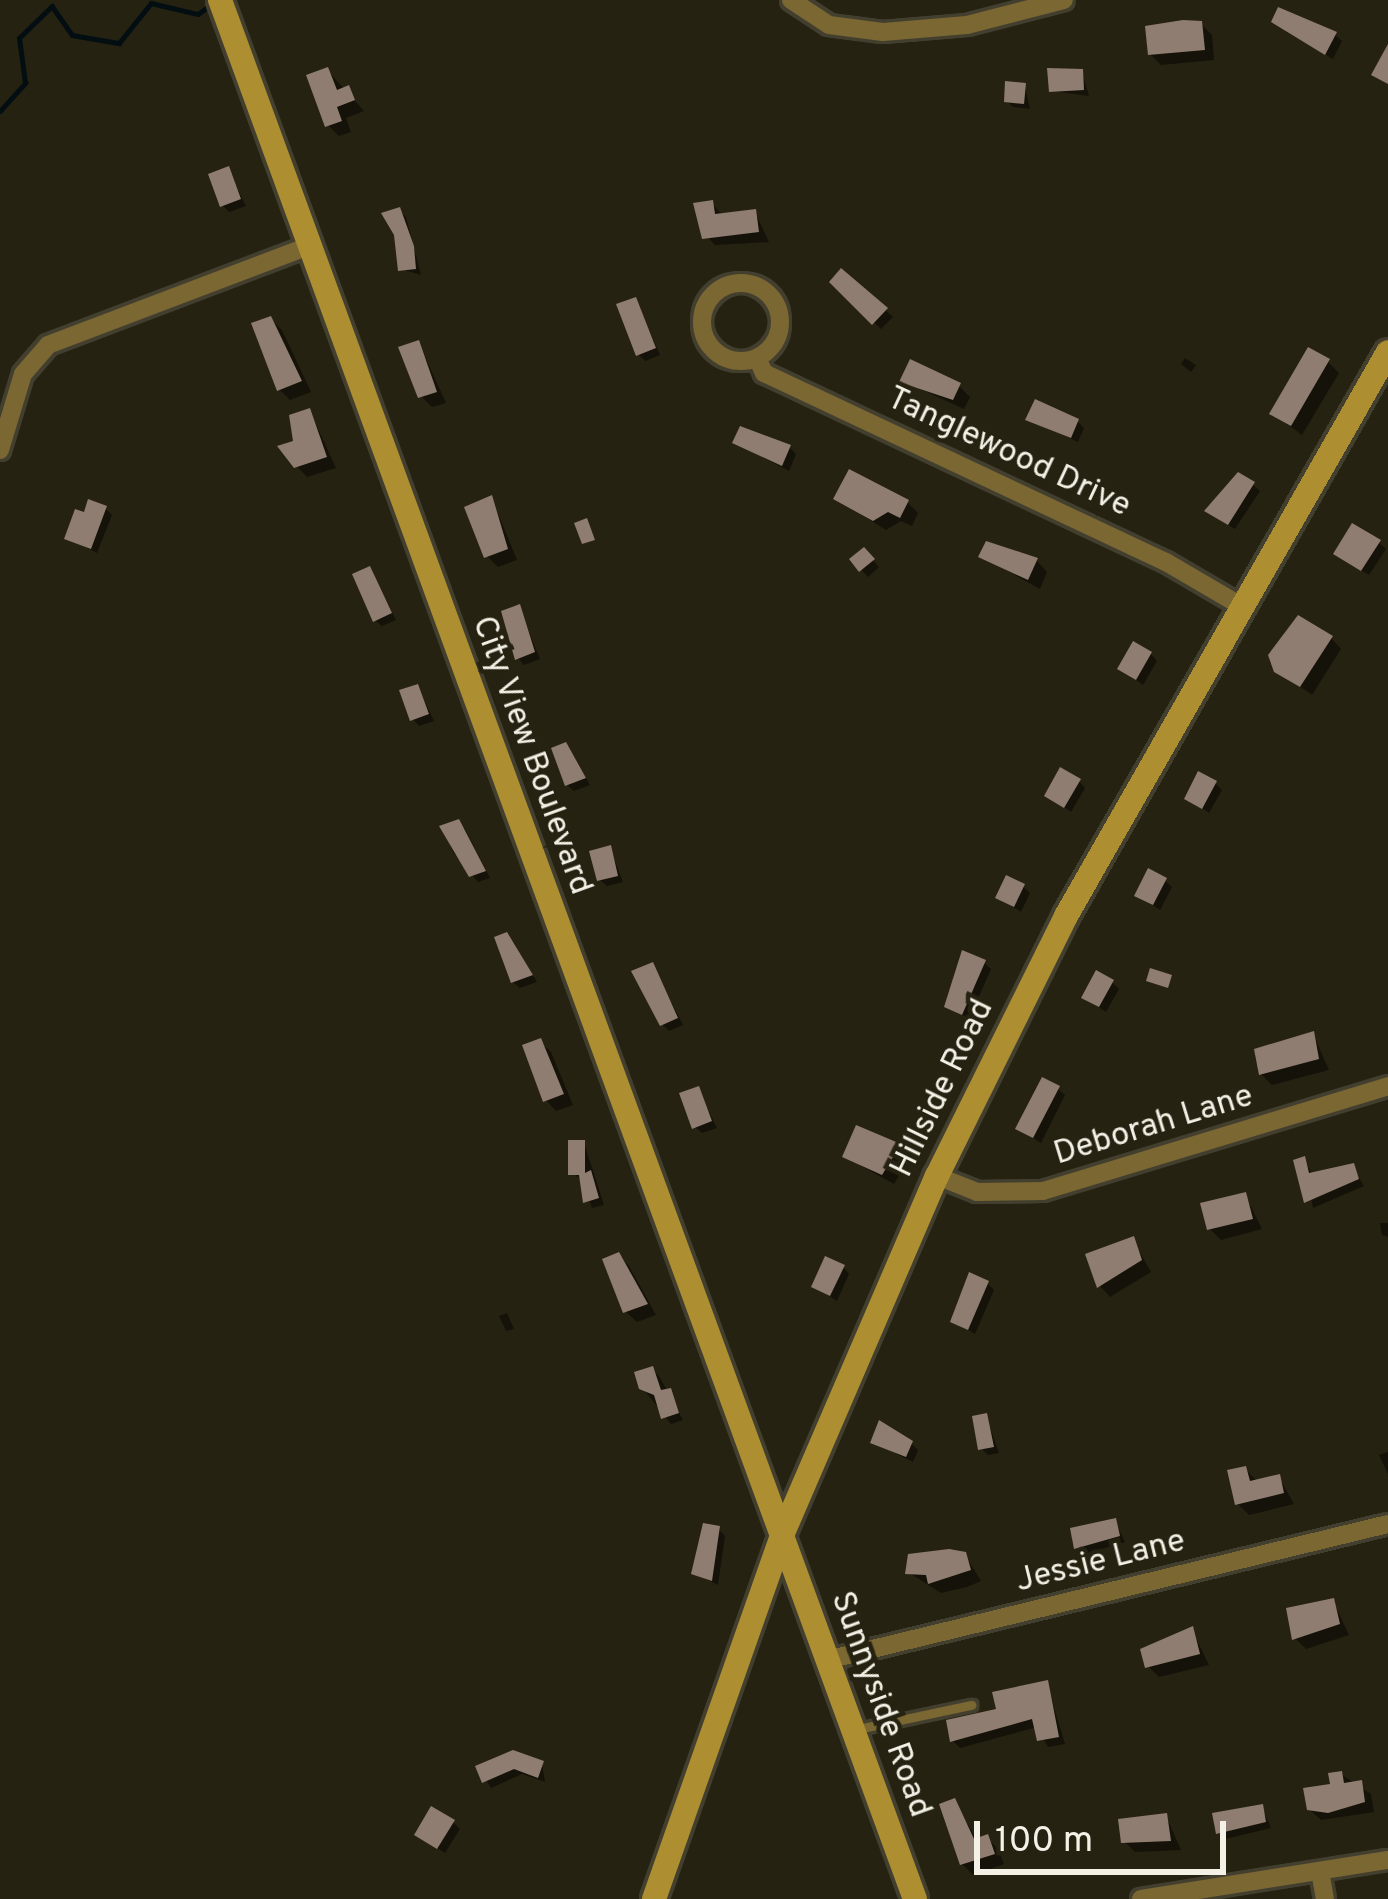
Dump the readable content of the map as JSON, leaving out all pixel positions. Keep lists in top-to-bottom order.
{
  "streets": {
    "street": [
      "Tanglewood Drive",
      "City View Boulevard",
      "Hillside Road",
      "Deborah Lane",
      "Jessie Lane",
      "Sunnyside Road"
    ]
  },
  "crossings": [
    ["Tanglewood Drive", "Hillside Road"],
    ["City View Boulevard", "Hillside Road"],
    ["City View Boulevard", "Sunnyside Road"],
    ["Hillside Road", "Deborah Lane"],
    ["Hillside Road", "Sunnyside Road"],
    ["Jessie Lane", "Sunnyside Road"]
  ],
  "scale_bar": "100 m"
}
